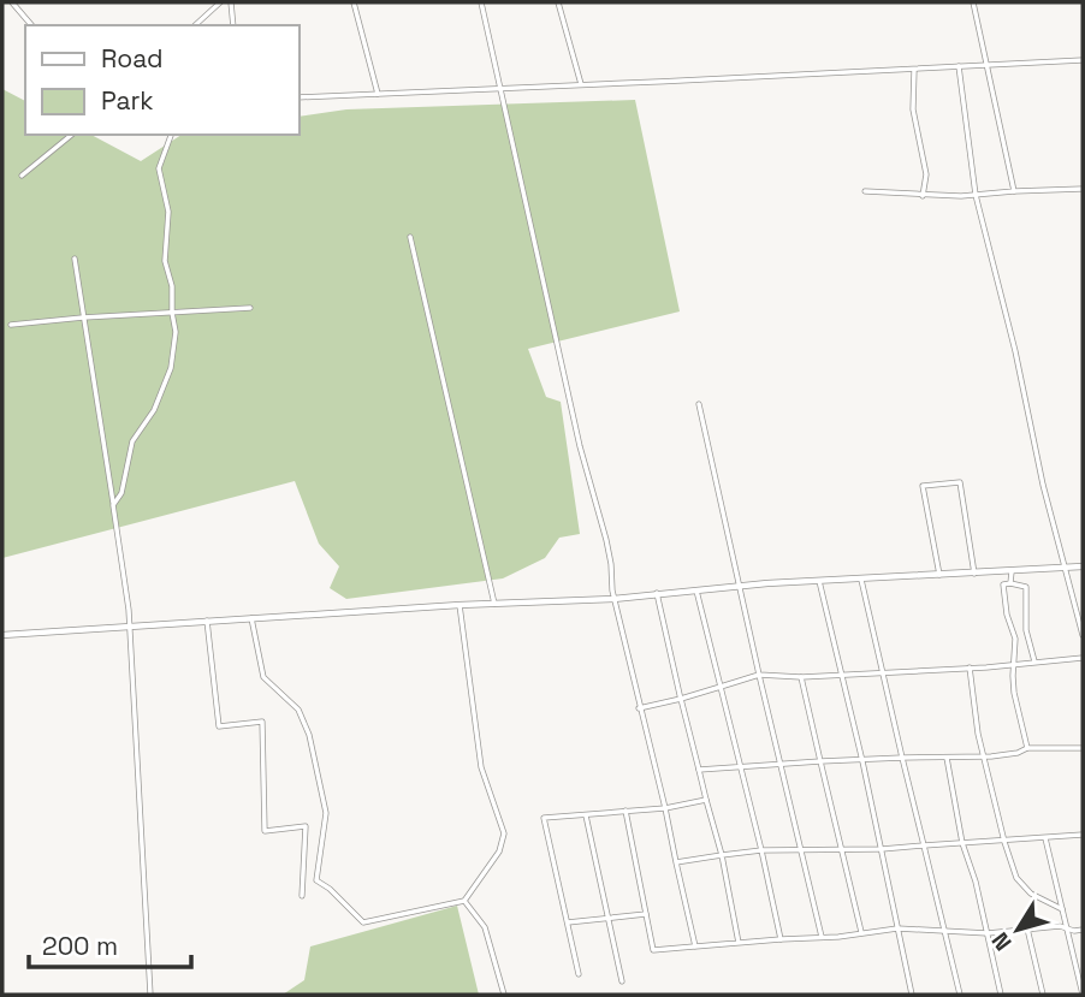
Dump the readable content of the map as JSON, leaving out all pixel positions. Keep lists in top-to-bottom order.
{
  "legend": ["Road", "Park"],
  "scale_bar": "200 m",
  "north": "bottom left"
}
